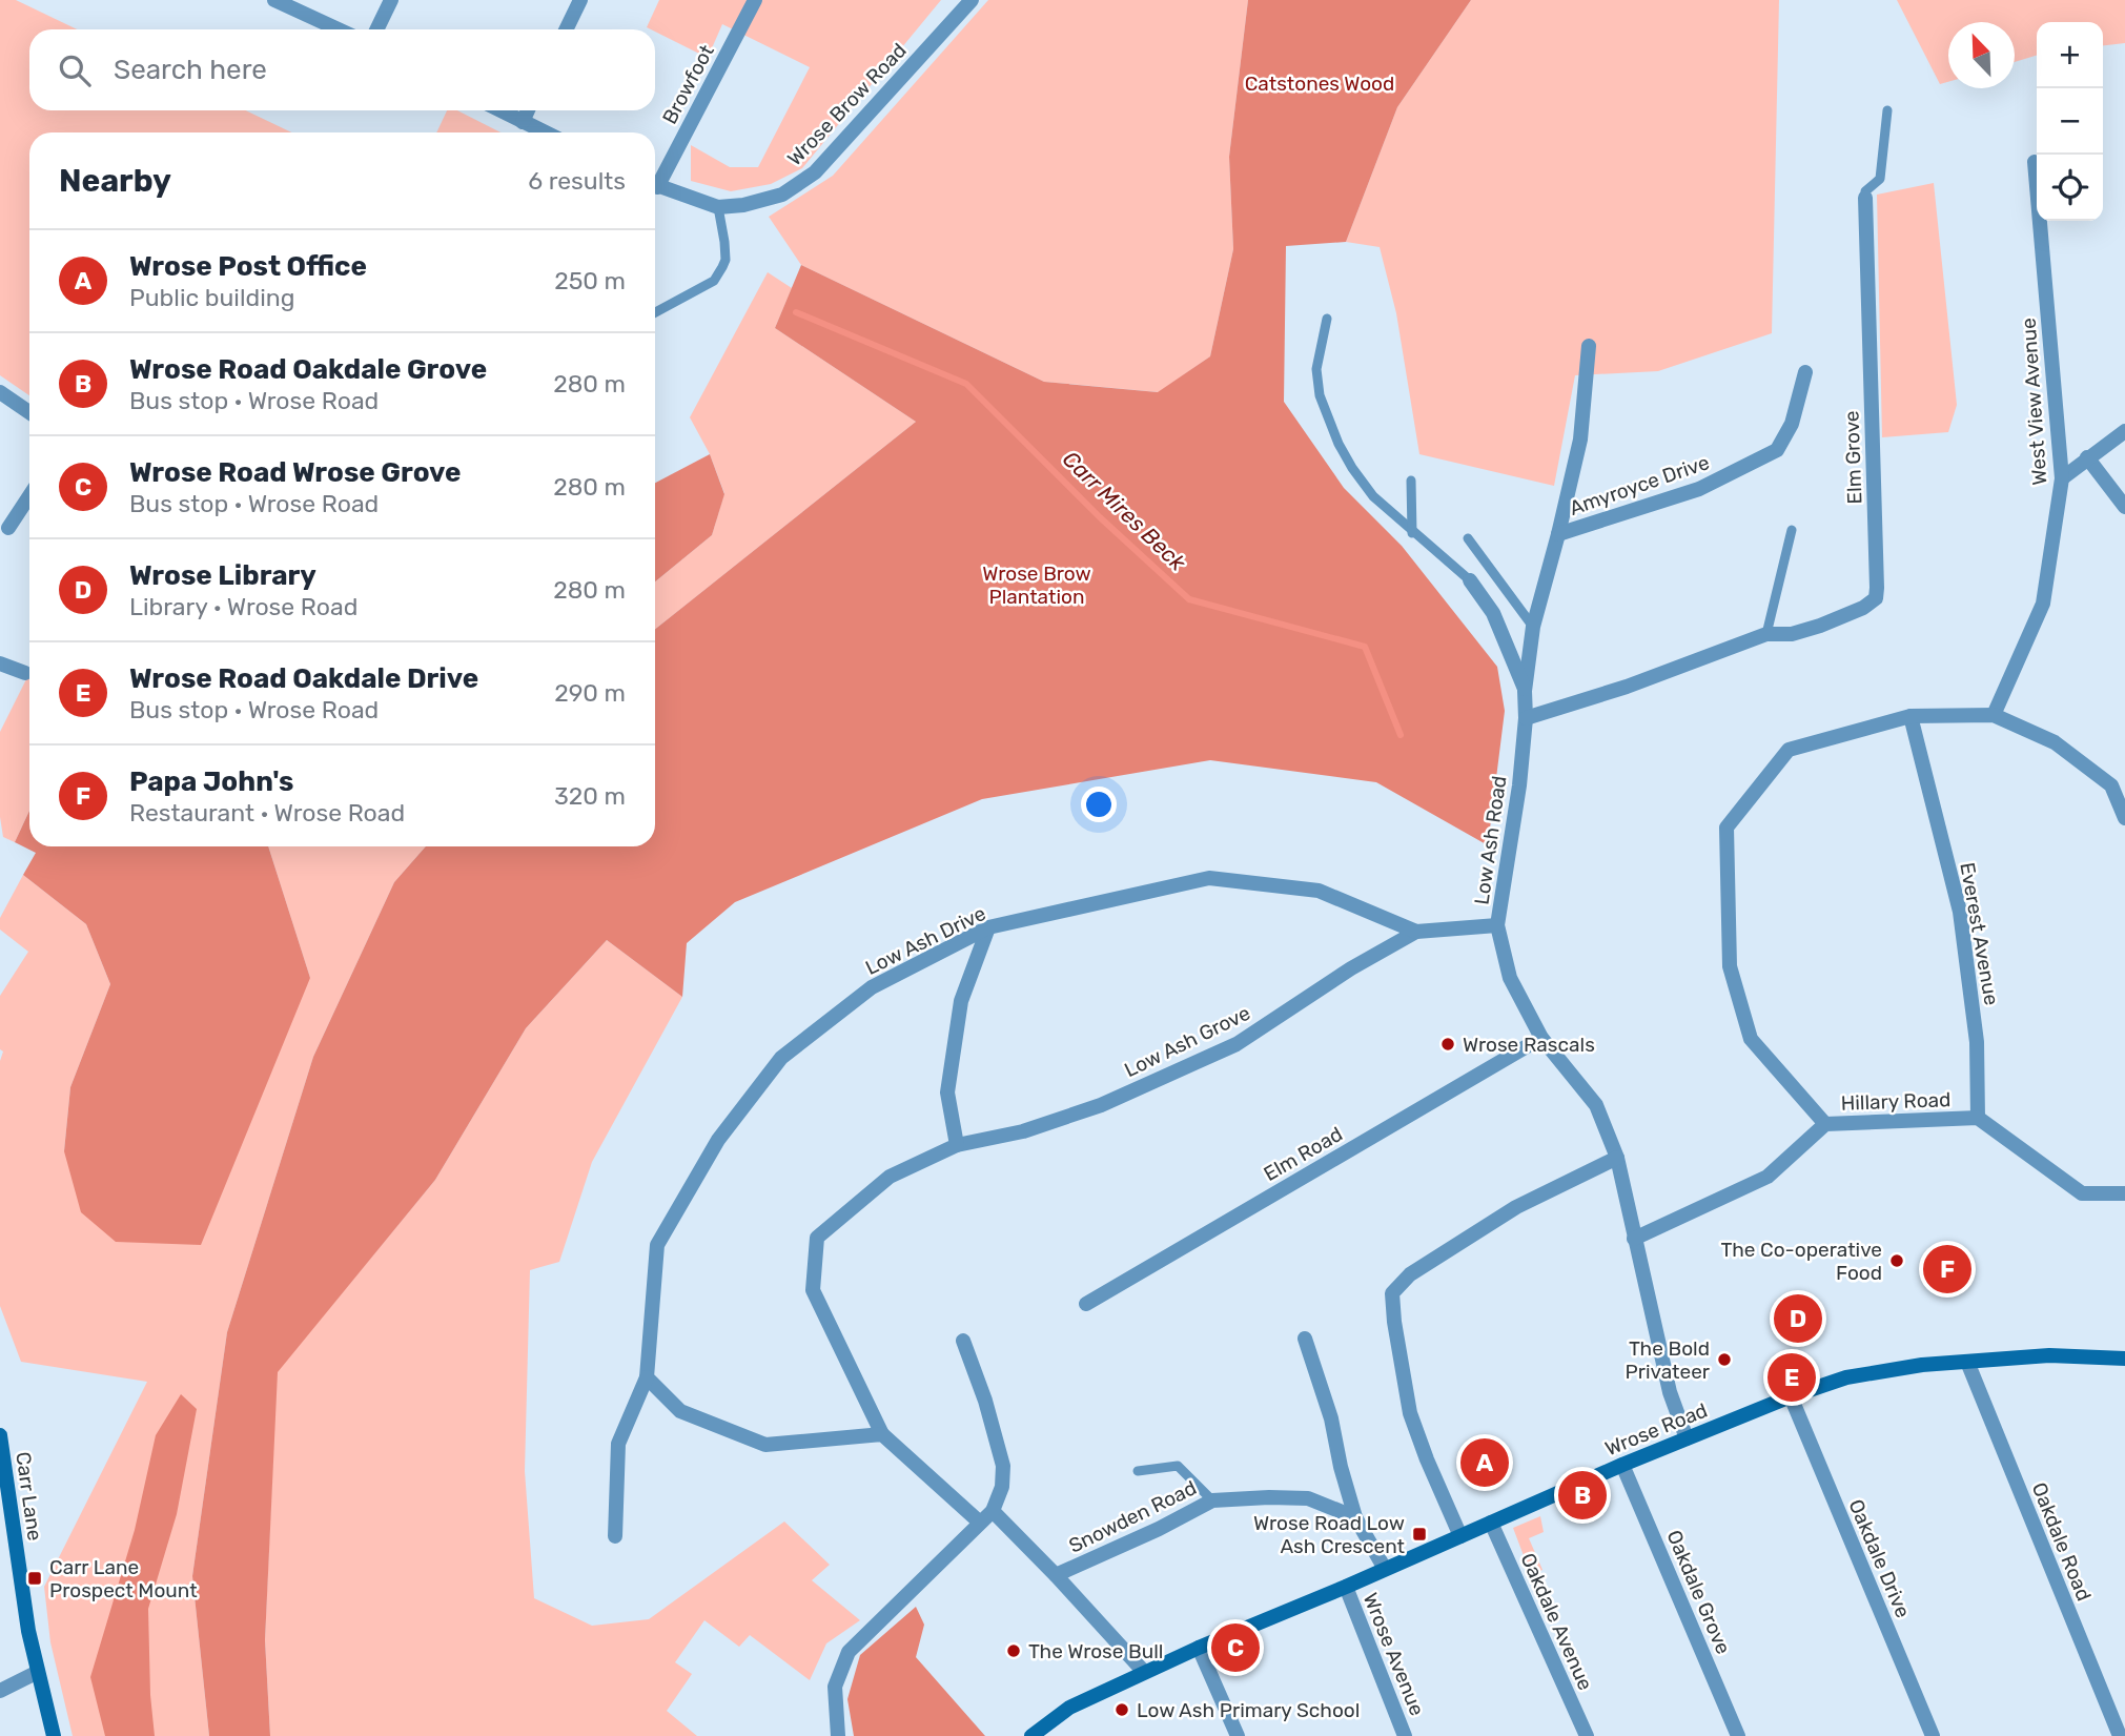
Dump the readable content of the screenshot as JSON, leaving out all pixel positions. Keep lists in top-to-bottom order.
{
  "streets": {
    "street": [
      "Browfoot",
      "Wrose Brow Road",
      "West View Avenue",
      "Elm Grove",
      "Amyroyce Drive",
      "Low Ash Road",
      "Everest Avenue",
      "Low Ash Drive",
      "Low Ash Grove",
      "Hillary Road",
      "Elm Road",
      "Wrose Road",
      "Carr Lane",
      "Snowden Road",
      "Oakdale Road",
      "Oakdale Drive",
      "Oakdale Grove",
      "Oakdale Avenue",
      "Wrose Avenue"
    ]
  },
  "crossings": [
    ["Elm Grove", "Low Ash Road"],
    ["Amyroyce Drive", "Low Ash Road"],
    ["Low Ash Road", "Low Ash Drive"],
    ["Low Ash Road", "Hillary Road"],
    ["Low Ash Road", "Elm Road"],
    ["Low Ash Road", "Wrose Road"],
    ["Everest Avenue", "Hillary Road"],
    ["Low Ash Drive", "Low Ash Grove"],
    ["Wrose Road", "Oakdale Road"],
    ["Wrose Road", "Oakdale Drive"],
    ["Wrose Road", "Oakdale Grove"],
    ["Wrose Road", "Oakdale Avenue"],
    ["Wrose Road", "Wrose Avenue"]
  ],
  "water": ["Carr Mires Beck"],
  "parks": ["Catstones Wood", "Wrose Brow Plantation"],
  "places": {
    "other": [
      "Wrose Rascals",
      "The Co-operative Food",
      "The Bold Privateer",
      "The Wrose Bull",
      "Low Ash Primary School"
    ],
    "transit": ["Wrose Road Low Ash Crescent", "Carr Lane Prospect Mount"]
  },
  "north": "top left",
  "page": {
    "map_buttons": ["+", "−"],
    "search": "Search here",
    "heading": ["Nearby", "6 results"],
    "list": [
      {
        "mark": "A",
        "name": "Wrose Post Office",
        "note": "Public building",
        "value": "250 m"
      },
      {
        "mark": "B",
        "name": "Wrose Road Oakdale Grove",
        "note": "Bus stop · Wrose Road",
        "value": "280 m"
      },
      {
        "mark": "C",
        "name": "Wrose Road Wrose Grove",
        "note": "Bus stop · Wrose Road",
        "value": "280 m"
      },
      {
        "mark": "D",
        "name": "Wrose Library",
        "note": "Library · Wrose Road",
        "value": "280 m"
      },
      {
        "mark": "E",
        "name": "Wrose Road Oakdale Drive",
        "note": "Bus stop · Wrose Road",
        "value": "290 m"
      },
      {
        "mark": "F",
        "name": "Papa John's",
        "note": "Restaurant · Wrose Road",
        "value": "320 m"
      }
    ],
    "pins": [
      "F",
      "D",
      "E",
      "A",
      "B",
      "C"
    ]
  }
}
